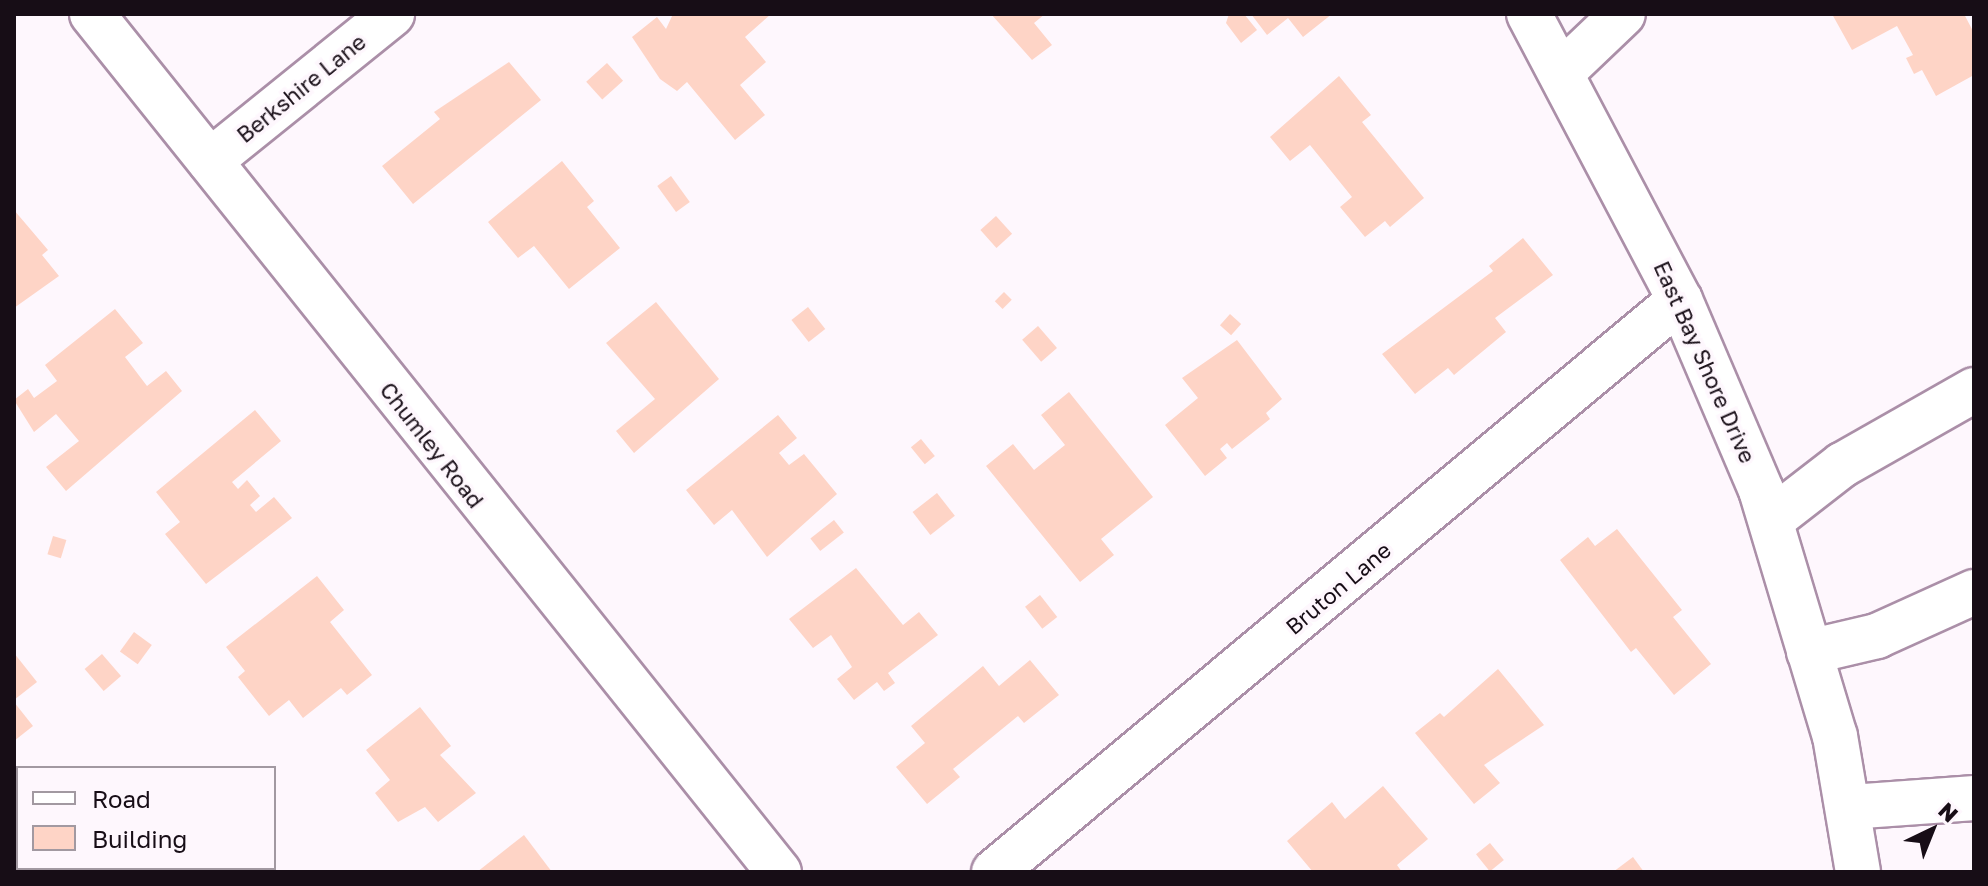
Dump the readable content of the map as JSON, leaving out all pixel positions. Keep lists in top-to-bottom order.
{
  "streets": {
    "street": [
      "Berkshire Lane",
      "East Bay Shore Drive",
      "Chumley Road",
      "Bruton Lane"
    ]
  },
  "crossings": [
    ["Berkshire Lane", "Chumley Road"],
    ["East Bay Shore Drive", "Bruton Lane"]
  ],
  "legend": ["Road", "Building"],
  "north": "top right"
}
